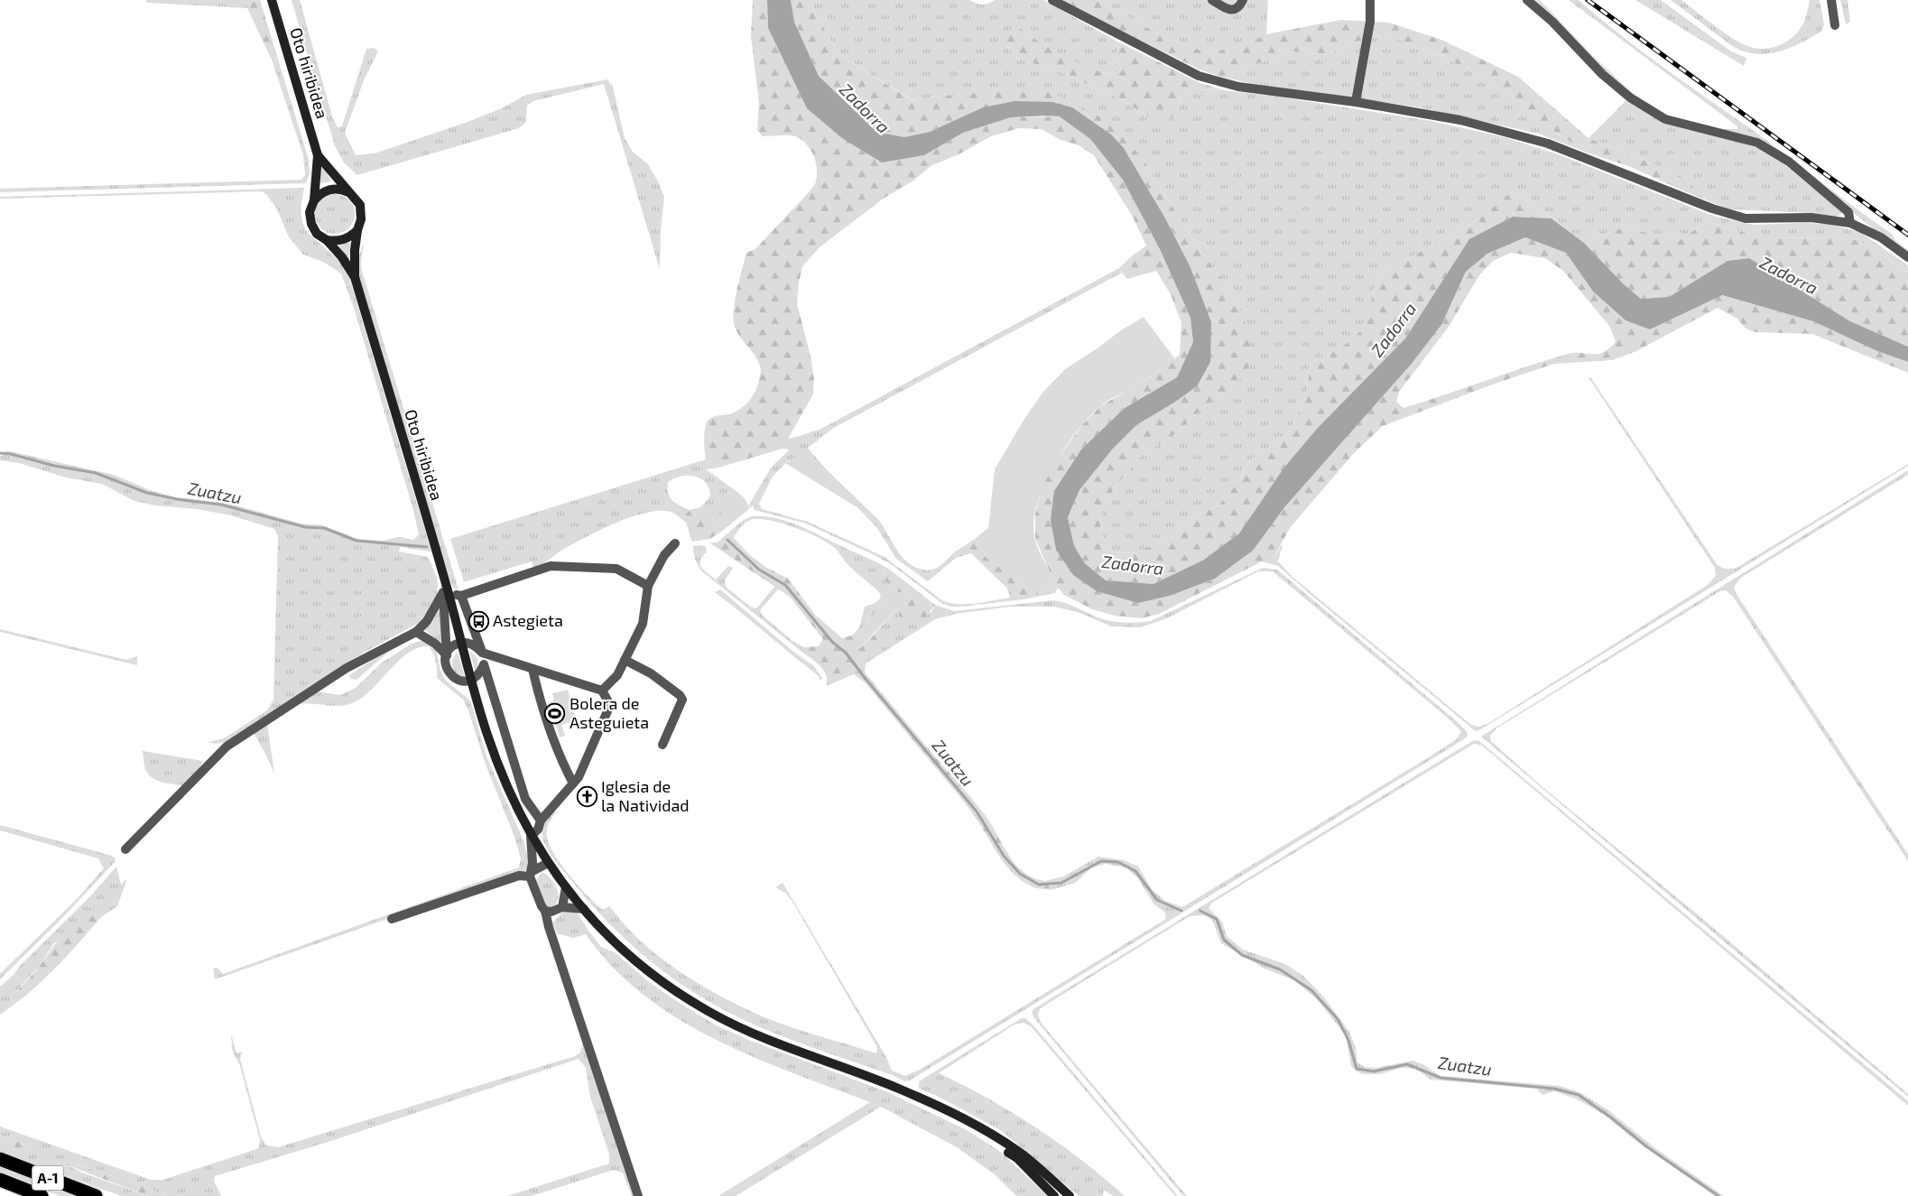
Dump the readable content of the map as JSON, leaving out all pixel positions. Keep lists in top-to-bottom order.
{
  "streets": {
    "highway": ["A-1"],
    "street": ["Oto hiribidea"]
  },
  "water": ["Zadorra", "Zuatzu"],
  "places": {
    "bus stop": ["Astegieta"],
    "sports": ["Bolera de Asteguieta"],
    "church": ["Iglesia de la Natividad"]
  }
}
